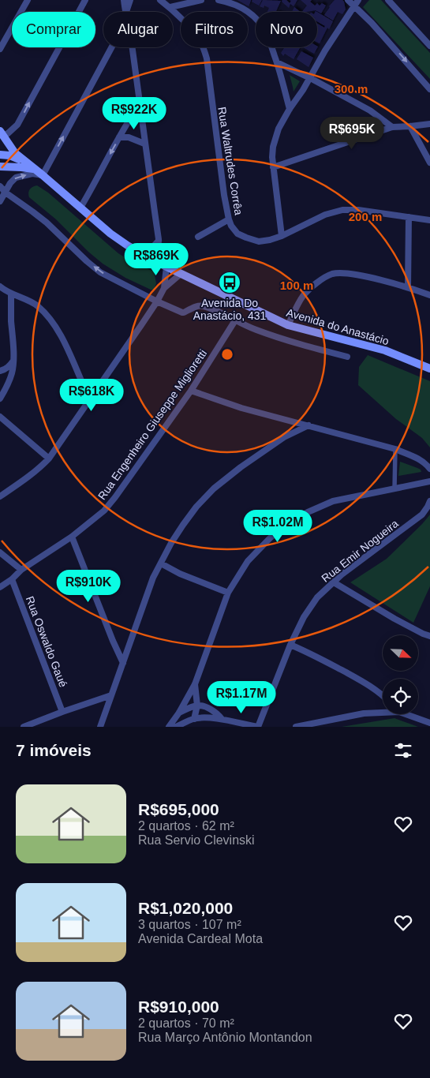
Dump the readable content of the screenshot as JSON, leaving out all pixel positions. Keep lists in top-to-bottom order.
{
  "streets": {
    "main road": ["Avenida do Anastácio"],
    "street": [
      "Rua Waltrudes Corrêa",
      "Rua Engenheiro Giuseppe Miglioretti",
      "Rua Emir Nogueira",
      "Rua Oswaldo Gaué"
    ]
  },
  "crossings": [
    ["Rua Engenheiro Giuseppe Miglioretti", "Rua Oswaldo Gaué"]
  ],
  "places": {
    "bus stop": ["Avenida Do Anastácio, 431"]
  },
  "north": "bottom right",
  "page": {
    "chip": [
      "Comprar",
      "Alugar",
      "Filtros",
      "Novo"
    ],
    "price": [
      "R$922K",
      "R$695K",
      "R$869K",
      "R$618K",
      "R$1.02M",
      "R$910K",
      "R$1.17M"
    ],
    "heading": "7 imóveis",
    "list": [
      {
        "name": "R$695,000",
        "note": "2 quartos · 62 m² · Rua Servio Clevinski"
      },
      {
        "name": "R$1,020,000",
        "note": "3 quartos · 107 m² · Avenida Cardeal Mota"
      },
      {
        "name": "R$910,000",
        "note": "2 quartos · 70 m² · Rua Março Antônio Montandon"
      }
    ]
  },
  "rings": ["300 m", "200 m", "100 m"]
}
